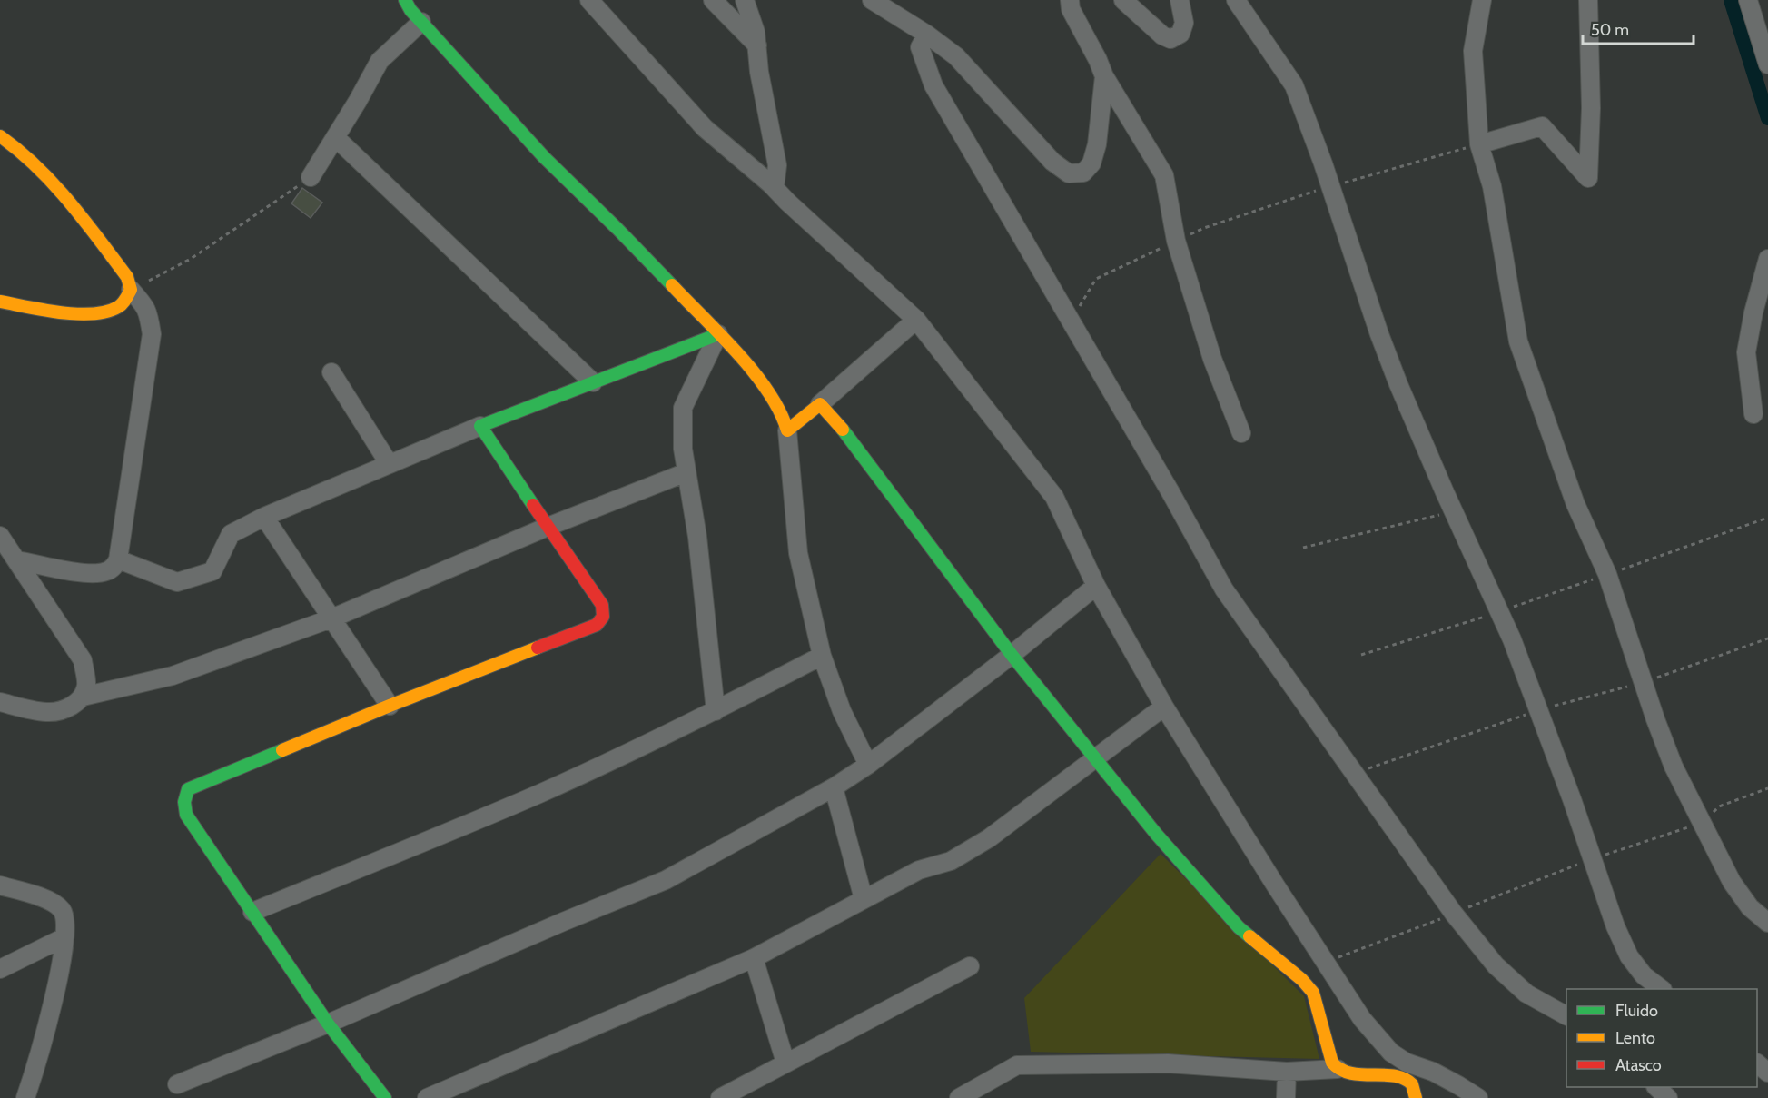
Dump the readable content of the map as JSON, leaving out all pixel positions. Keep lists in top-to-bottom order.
{
  "legend": ["Fluido", "Lento", "Atasco"],
  "scale_bar": "50 m"
}
